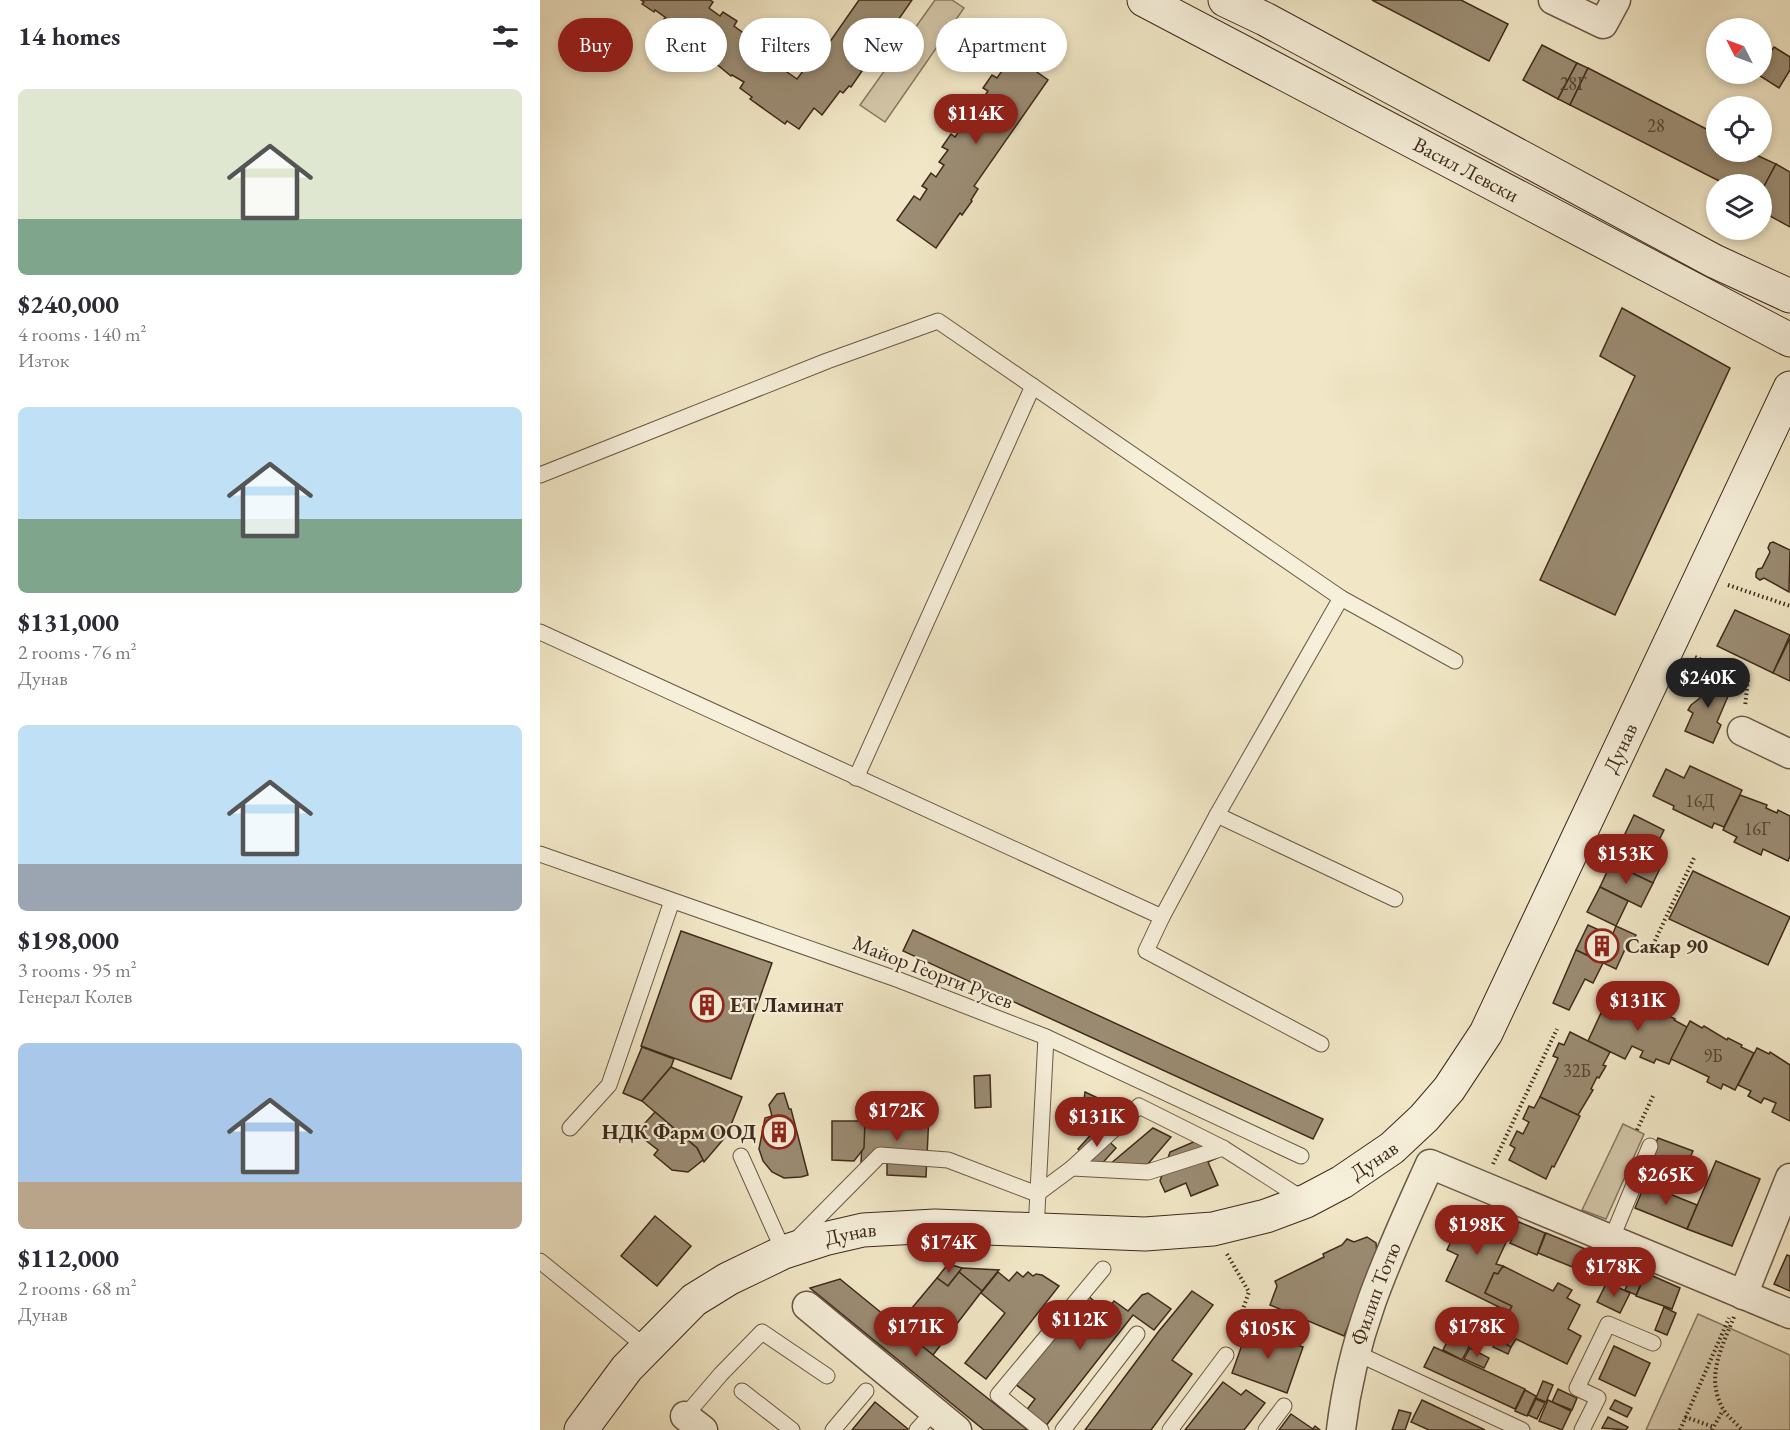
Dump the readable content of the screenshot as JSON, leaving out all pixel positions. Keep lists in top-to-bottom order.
{
  "streets": {
    "main road": ["Васил Левски", "Дунав"],
    "street": ["Филип Тотю"],
    "lane": ["Майор Георги Русев"]
  },
  "places": {
    "building": ["Сакар 90", "ЕТ Ламинат", "НДК Фарм ООД"]
  },
  "house_numbers": [
    "28Г",
    "28",
    "16Д",
    "16Г",
    "9Б",
    "32Б"
  ],
  "north": "top left",
  "page": {
    "heading": "14 homes",
    "chip": [
      "Buy",
      "Rent",
      "Filters",
      "New",
      "Apartment"
    ],
    "list": [
      {
        "name": "$240,000",
        "note": "4 rooms · 140 m² · Изток"
      },
      {
        "name": "$131,000",
        "note": "2 rooms · 76 m² · Дунав"
      },
      {
        "name": "$198,000",
        "note": "3 rooms · 95 m² · Генерал Колев"
      },
      {
        "name": "$112,000",
        "note": "2 rooms · 68 m² · Дунав"
      }
    ],
    "price": [
      "$114K",
      "$240K",
      "$153K",
      "$131K",
      "$172K",
      "$131K",
      "$265K",
      "$198K",
      "$174K",
      "$178K",
      "$112K",
      "$171K",
      "$178K",
      "$105K"
    ]
  }
}
